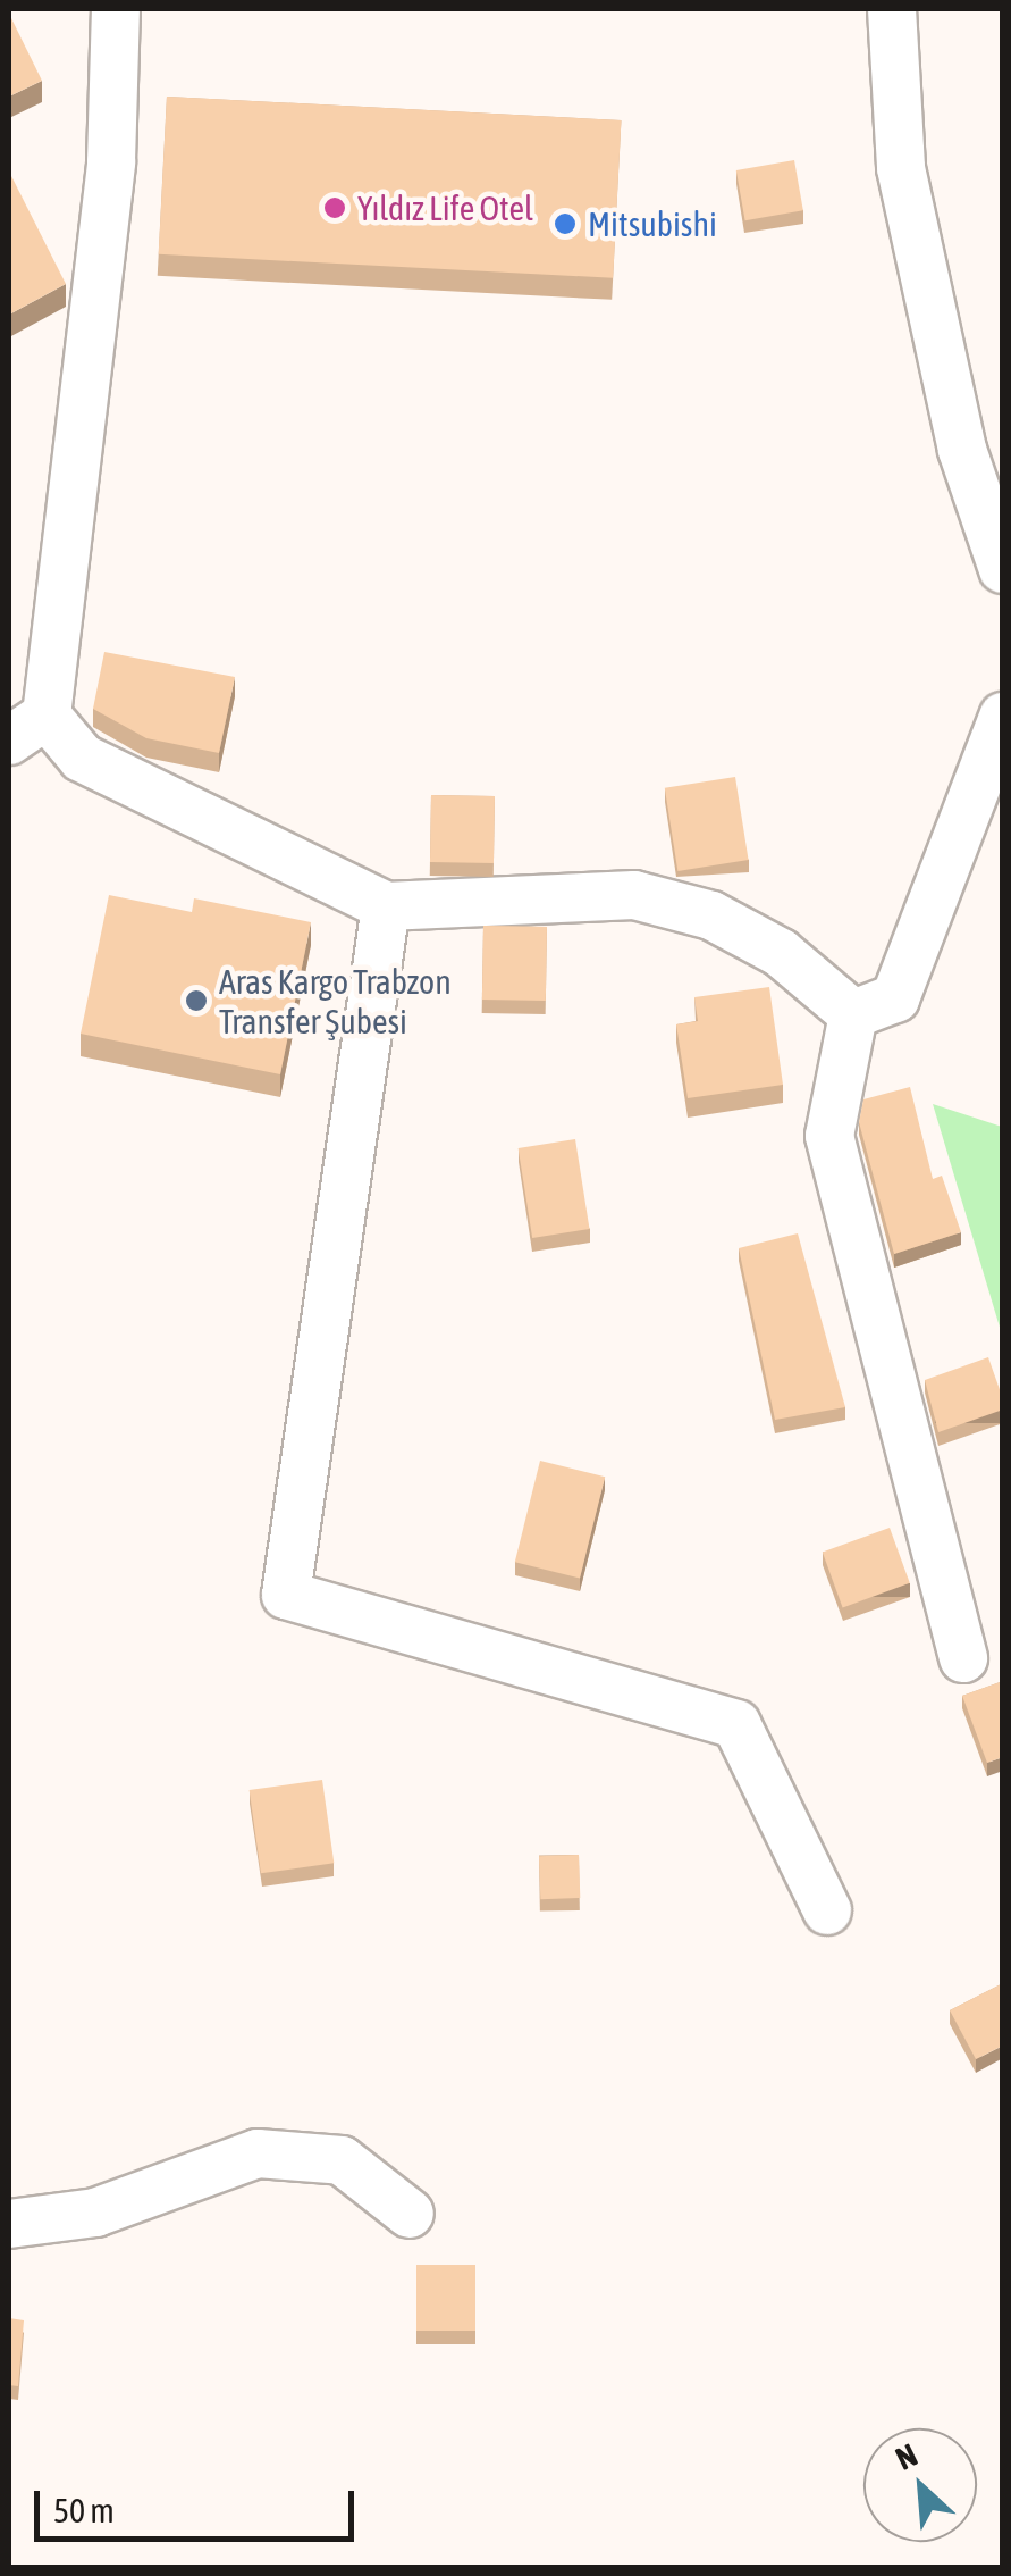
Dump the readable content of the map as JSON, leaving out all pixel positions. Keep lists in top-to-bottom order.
{
  "places": ["Yıldız Life Otel", "Mitsubishi", "Aras Kargo Trabzon Transfer Şubesi"],
  "scale_bar": "50 m",
  "north": "top left"
}
